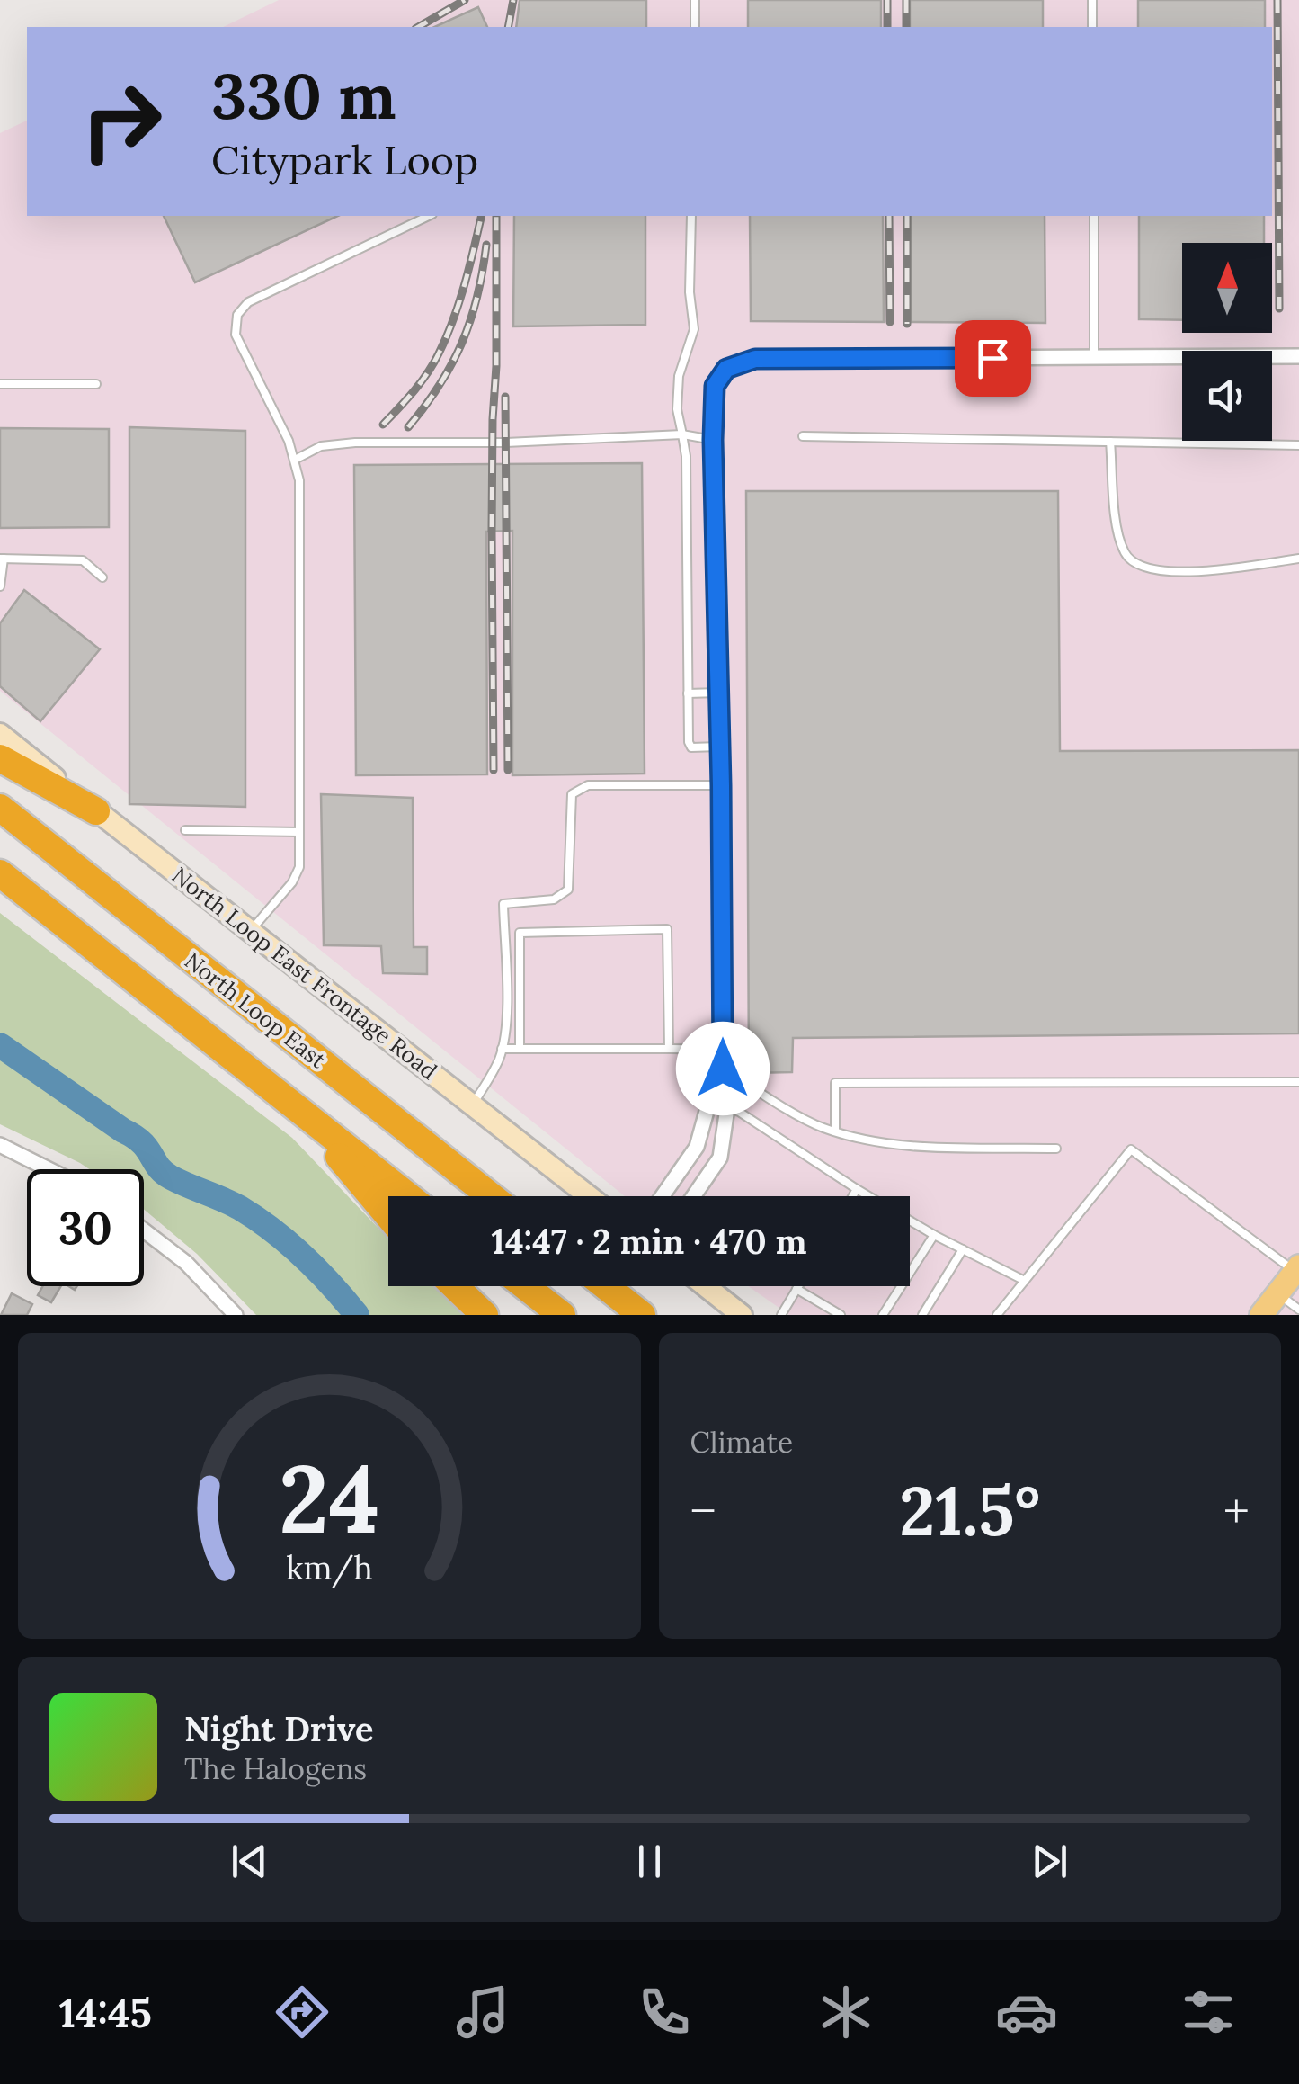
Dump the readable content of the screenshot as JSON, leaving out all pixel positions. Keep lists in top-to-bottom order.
{
  "streets": {
    "highway": ["North Loop East"],
    "main road": ["North Loop East Frontage Road"]
  },
  "north": "top",
  "page": {
    "turn": ["330 m", "Citypark Loop"],
    "limit": "30",
    "trip": "14:47 · 2 min · 470 m",
    "tile": "Climate",
    "heat": ["−", "21.5°", "+"],
    "song": ["Night Drive", "The Halogens"],
    "tabs": "14:45",
    "gauge": ["24", "km/h"]
  }
}
